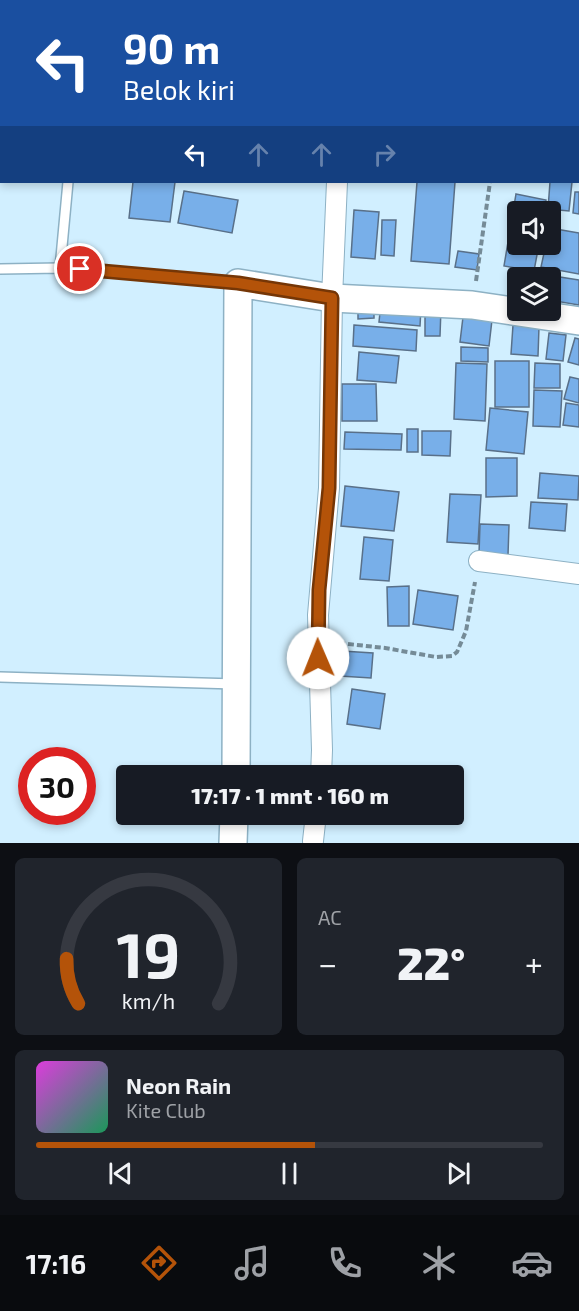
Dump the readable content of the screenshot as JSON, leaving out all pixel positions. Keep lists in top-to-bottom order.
{
  "page": {
    "turn": ["90 m", "Belok kiri"],
    "limit": "30",
    "trip": "17:17 · 1 mnt · 160 m",
    "tile": "AC",
    "heat": ["−", "22°", "+"],
    "song": ["Neon Rain", "Kite Club"],
    "tabs": "17:16",
    "gauge": ["19", "km/h"]
  }
}
